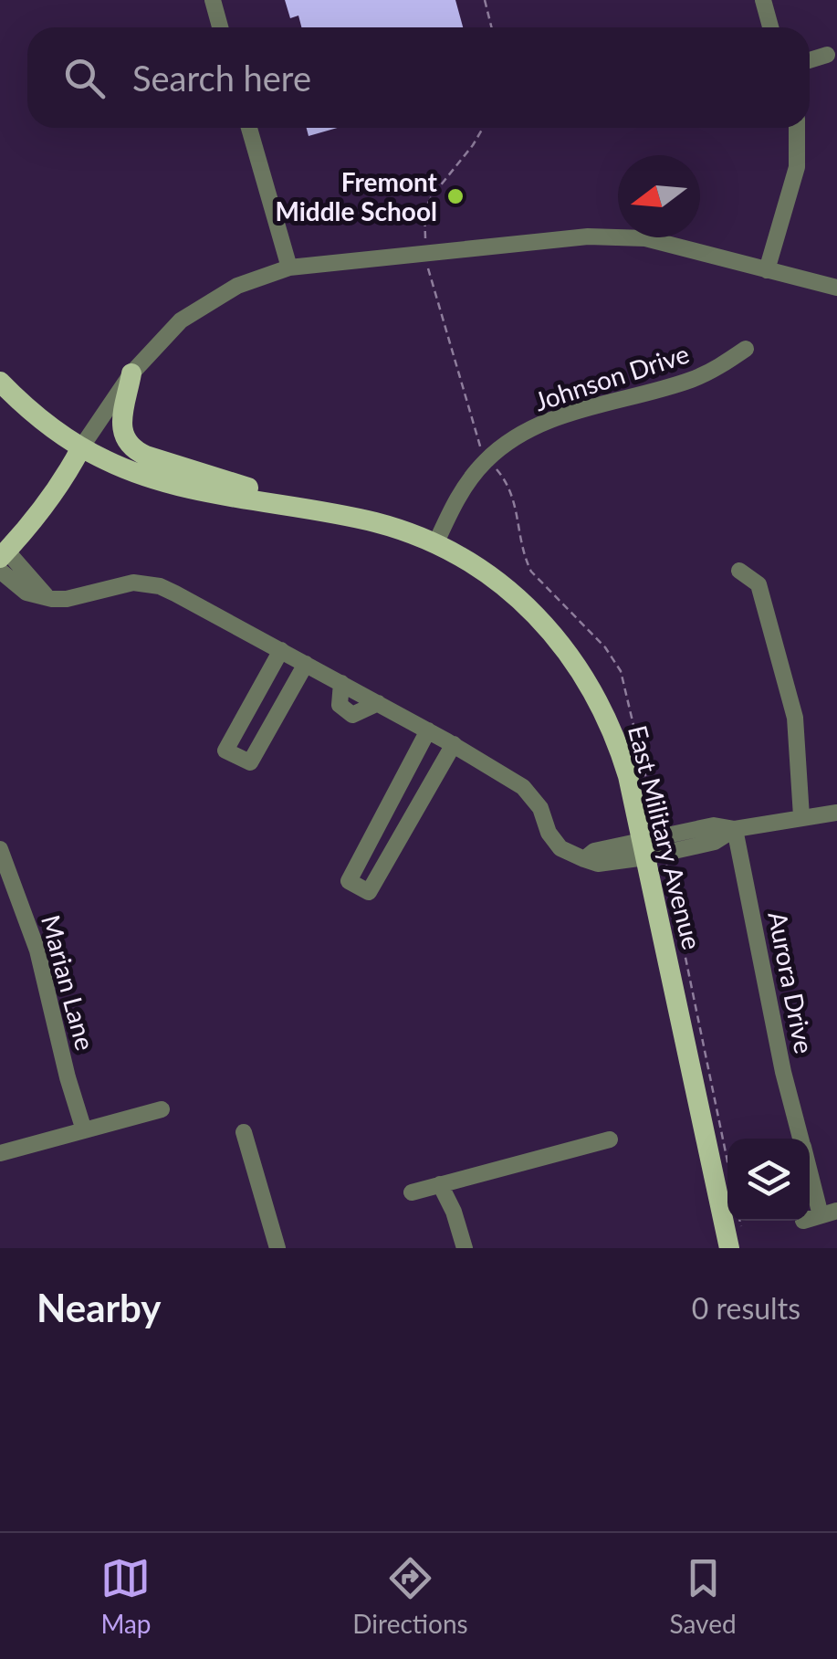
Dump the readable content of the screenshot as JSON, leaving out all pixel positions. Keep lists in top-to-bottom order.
{
  "streets": {
    "main road": ["East Military Avenue"],
    "street": ["Johnson Drive", "Marian Lane", "Aurora Drive"]
  },
  "crossings": [
    ["Johnson Drive", "East Military Avenue"]
  ],
  "places": ["Fremont Middle School"],
  "north": "left",
  "page": {
    "search": "Search here",
    "heading": ["Nearby", "0 results"],
    "nav": ["Map", "Directions", "Saved"]
  }
}
